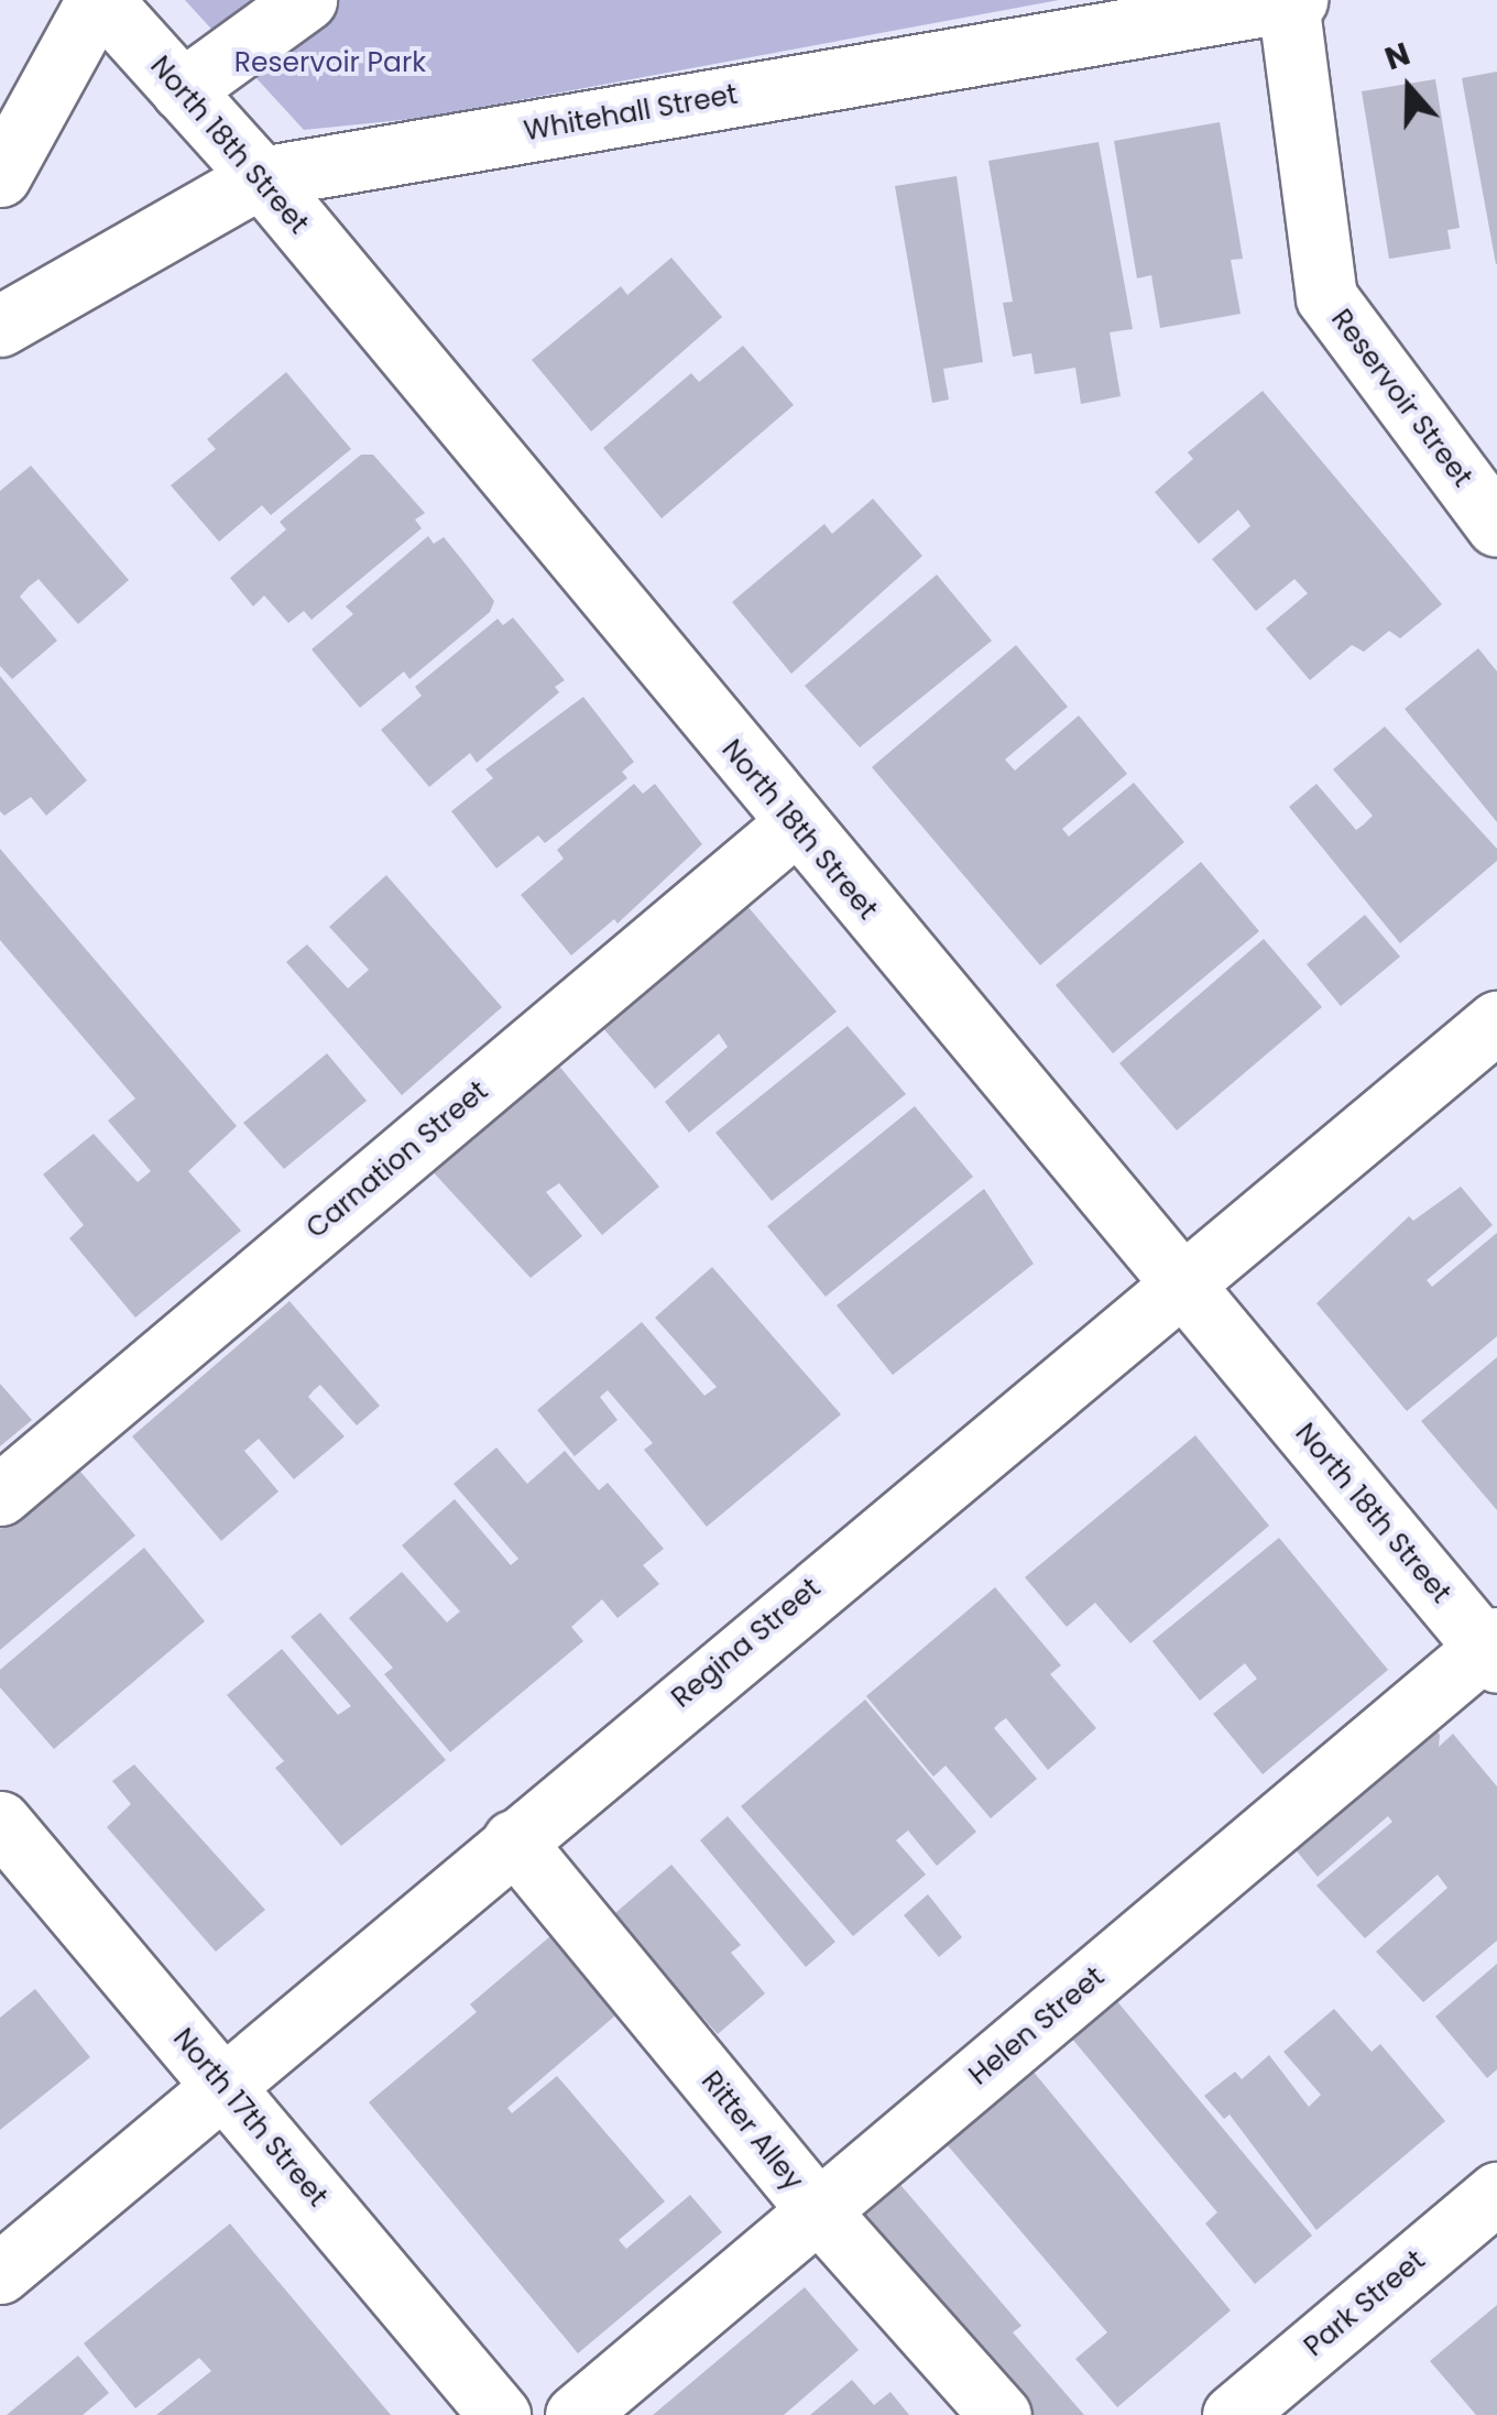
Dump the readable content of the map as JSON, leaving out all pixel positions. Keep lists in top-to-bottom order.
{
  "streets": {
    "street": [
      "Whitehall Street",
      "North 18th Street",
      "Reservoir Street",
      "Carnation Street",
      "Regina Street",
      "Helen Street",
      "North 17th Street",
      "Ritter Alley",
      "Park Street"
    ]
  },
  "crossings": [
    ["Whitehall Street", "North 18th Street"],
    ["Whitehall Street", "Reservoir Street"],
    ["North 18th Street", "Carnation Street"],
    ["North 18th Street", "Regina Street"],
    ["North 18th Street", "Helen Street"],
    ["Regina Street", "North 17th Street"],
    ["Regina Street", "Ritter Alley"],
    ["Helen Street", "Ritter Alley"]
  ],
  "parks": ["Reservoir Park"],
  "north": "top"
}
